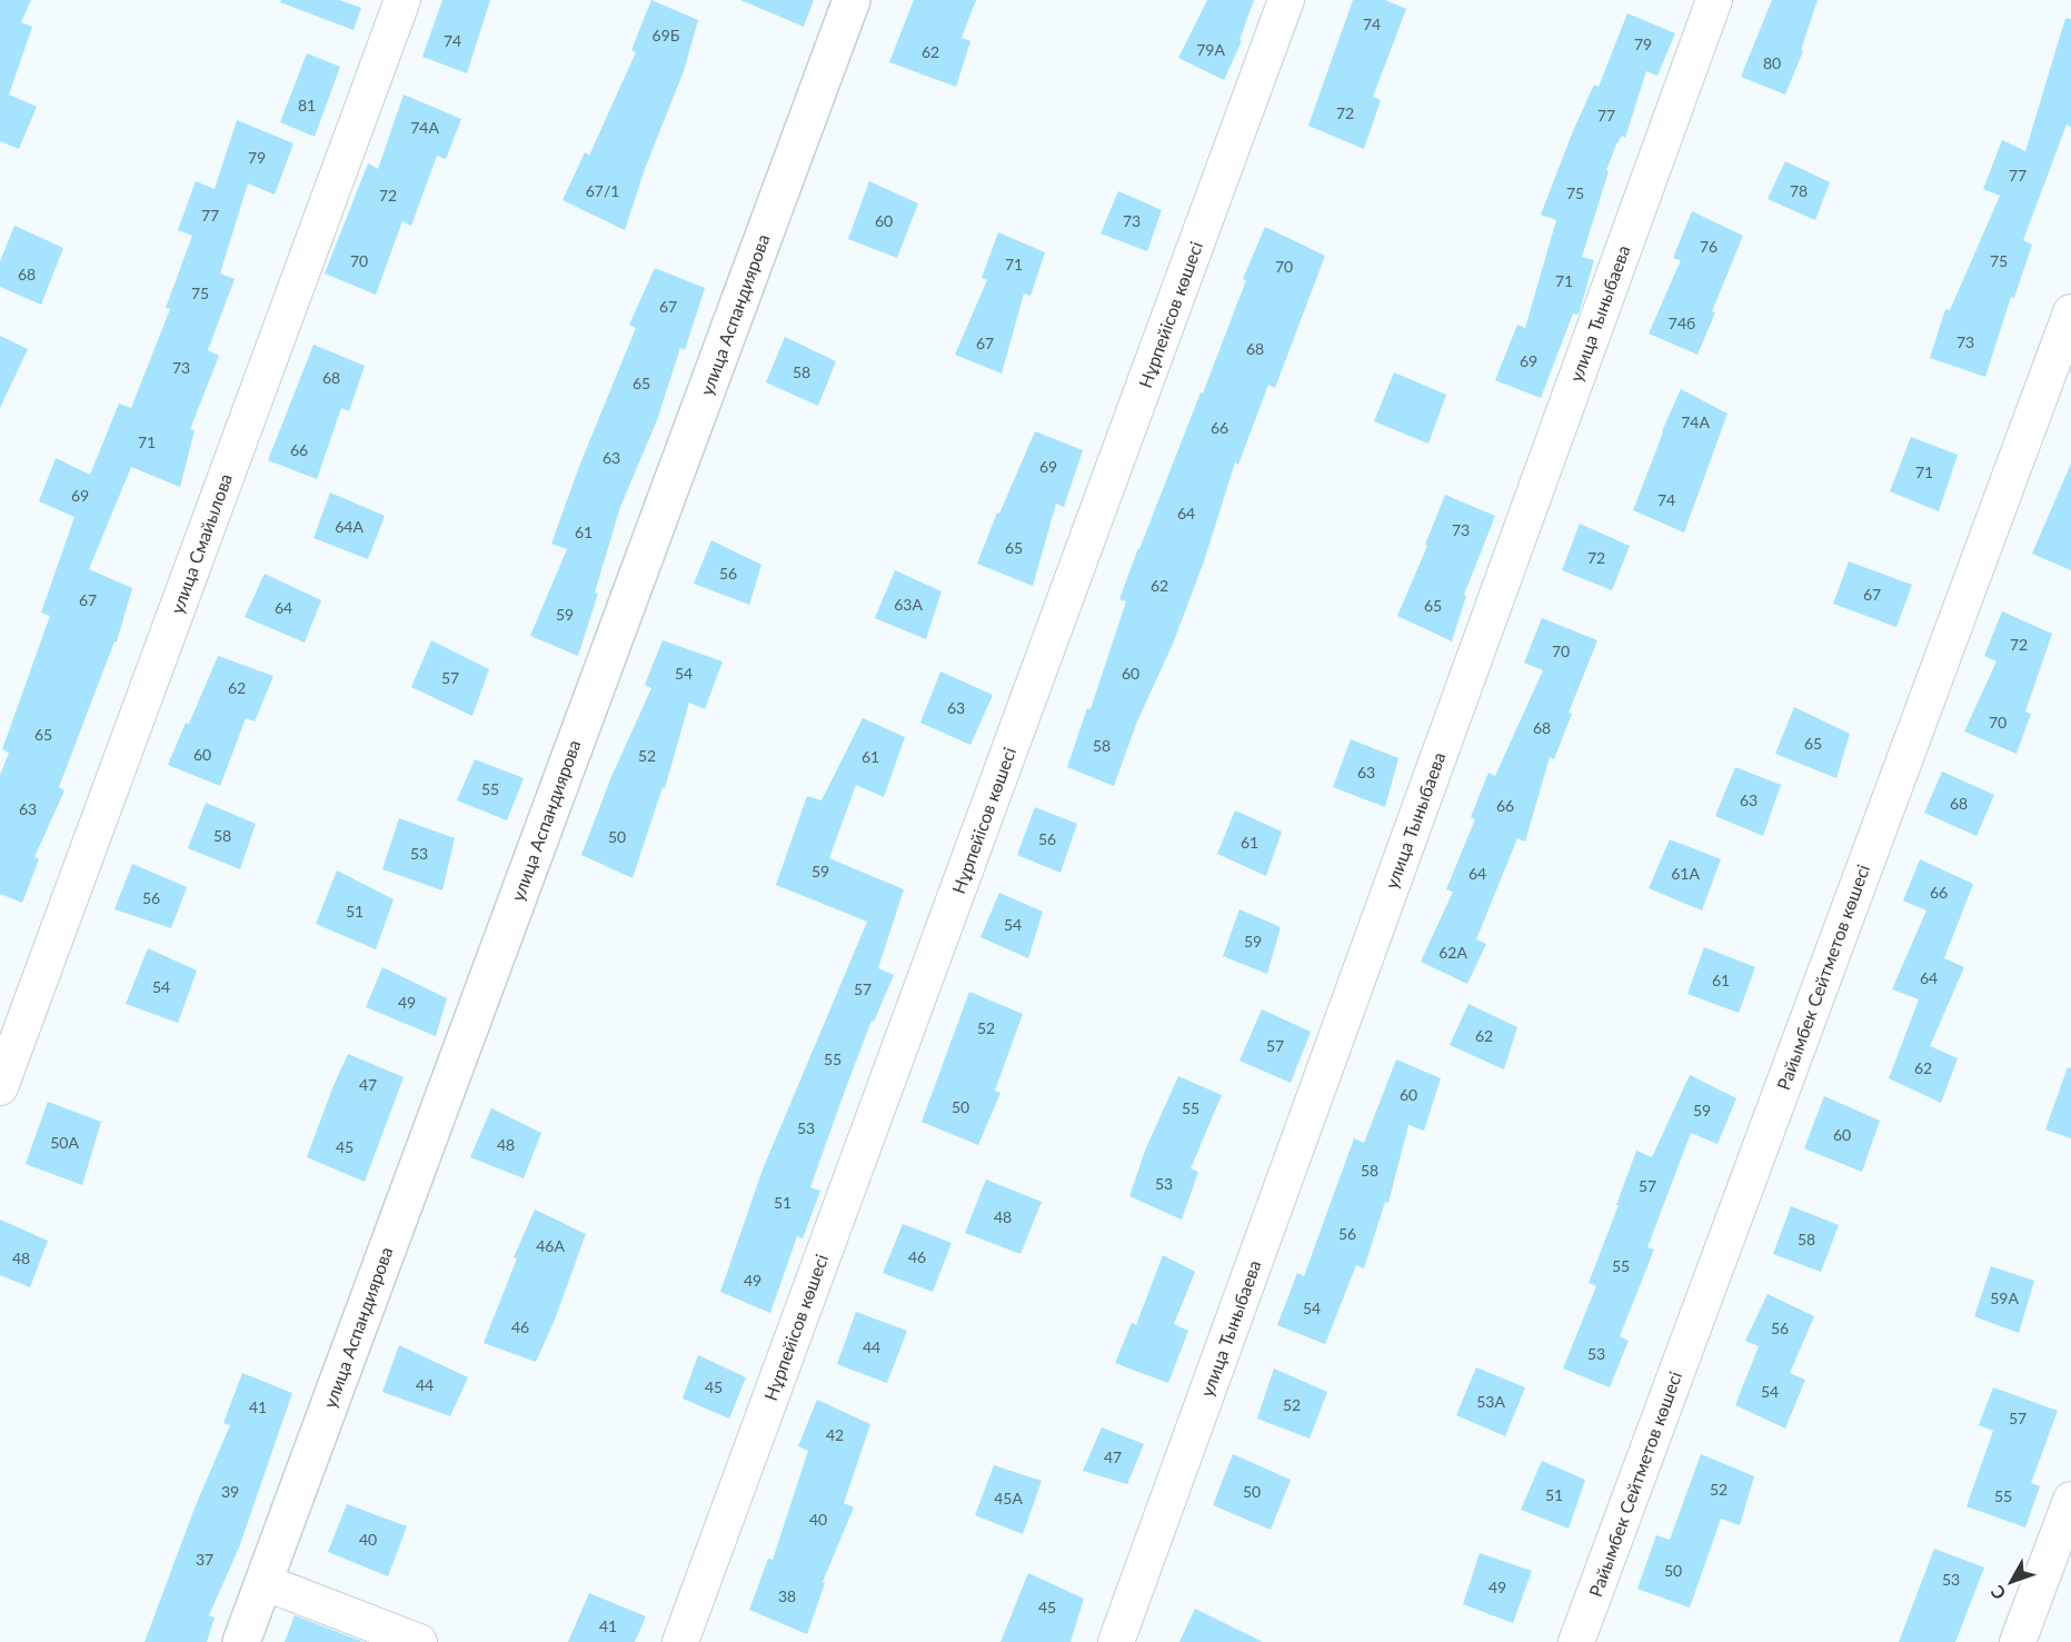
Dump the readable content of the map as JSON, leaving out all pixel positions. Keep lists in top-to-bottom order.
{
  "streets": {
    "street": [
      "улица Тыныбаева",
      "улица Аспандиярова",
      "Нұрпейісов көшесі",
      "улица Смайылова",
      "Райымбек Сейтметов көшесі"
    ]
  },
  "house_numbers": [
    "74",
    "69Б",
    "74",
    "79",
    "79А",
    "62",
    "80",
    "81",
    "72",
    "77",
    "74А",
    "79",
    "77",
    "67/1",
    "78",
    "75",
    "72",
    "77",
    "60",
    "73",
    "76",
    "70",
    "75",
    "71",
    "70",
    "68",
    "71",
    "75",
    "67",
    "74б",
    "73",
    "67",
    "68",
    "69",
    "73",
    "58",
    "68",
    "65",
    "74А",
    "66",
    "71",
    "66",
    "63",
    "69",
    "71",
    "69",
    "74",
    "64",
    "64А",
    "73",
    "61",
    "65",
    "72",
    "56",
    "62",
    "67",
    "67",
    "63А",
    "65",
    "64",
    "59",
    "72",
    "70",
    "54",
    "60",
    "57",
    "62",
    "63",
    "70",
    "68",
    "65",
    "65",
    "58",
    "60",
    "52",
    "61",
    "63",
    "55",
    "63",
    "68",
    "66",
    "63",
    "58",
    "50",
    "56",
    "61",
    "53",
    "59",
    "64",
    "61А",
    "66",
    "56",
    "51",
    "54",
    "59",
    "62А",
    "64",
    "61",
    "54",
    "57",
    "49",
    "52",
    "62",
    "57",
    "55",
    "62",
    "47",
    "60",
    "50",
    "55",
    "59",
    "53",
    "60",
    "50А",
    "48",
    "45",
    "58",
    "53",
    "57",
    "51",
    "48",
    "56",
    "58",
    "46А",
    "46",
    "48",
    "55",
    "49",
    "59А",
    "54",
    "46",
    "56",
    "44",
    "53",
    "44",
    "45",
    "54",
    "53А",
    "52",
    "41",
    "57",
    "42",
    "47",
    "52",
    "39",
    "50",
    "51",
    "55",
    "45А",
    "40",
    "40",
    "37",
    "50",
    "53",
    "49",
    "38",
    "45",
    "41"
  ],
  "north": "bottom left"
}
